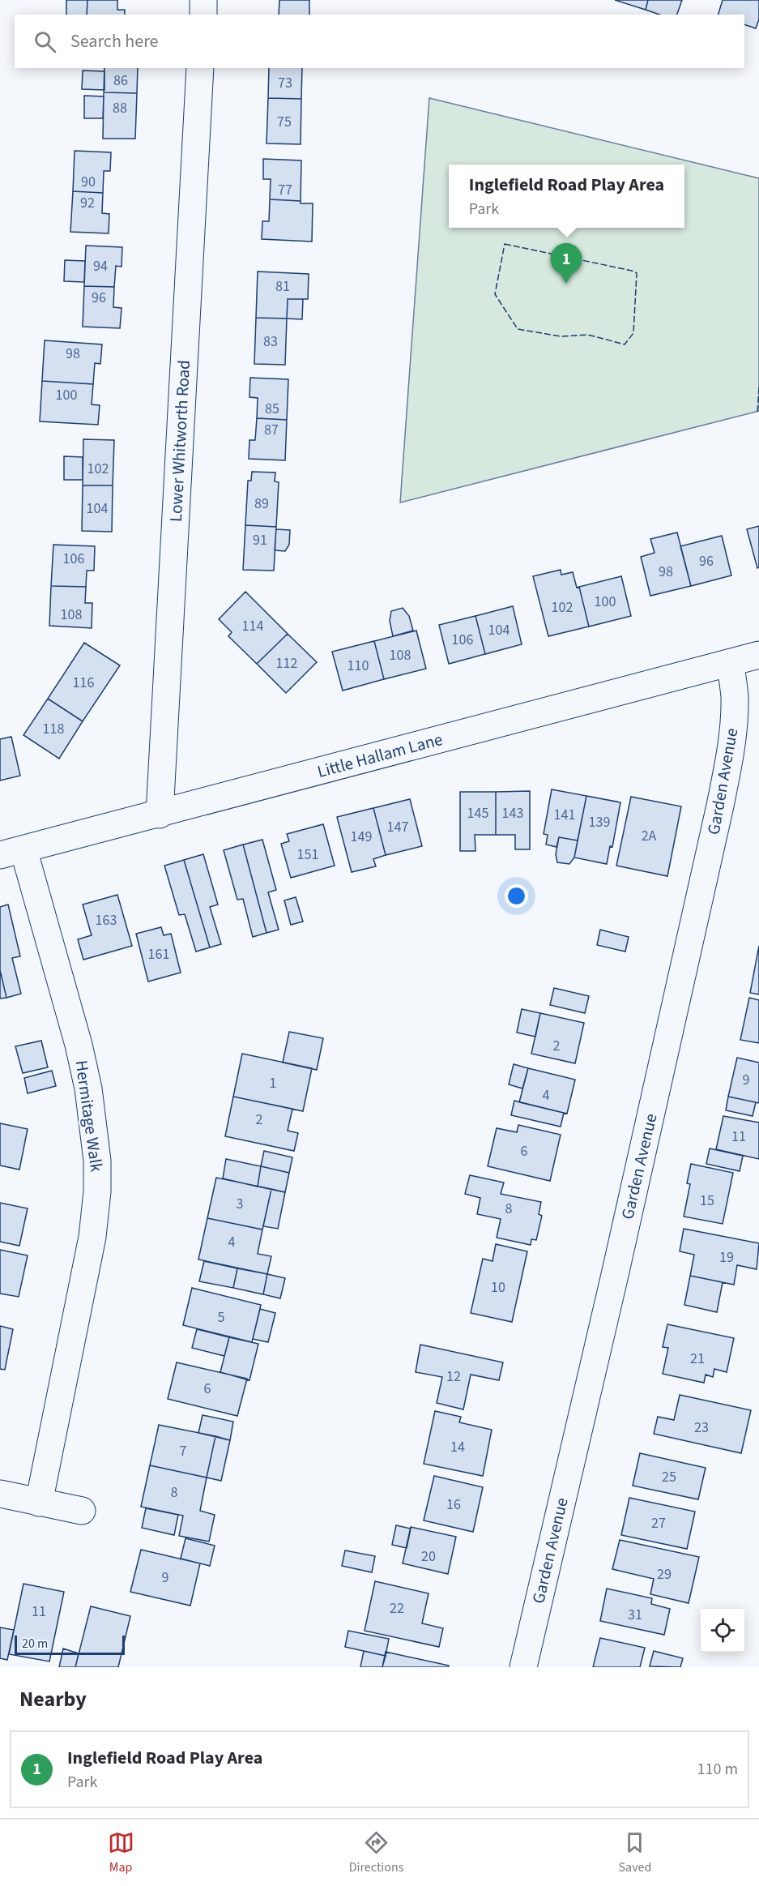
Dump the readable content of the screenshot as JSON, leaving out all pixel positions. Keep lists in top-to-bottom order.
{
  "streets": {
    "street": [
      "Lower Whitworth Road",
      "Little Hallam Lane",
      "Garden Avenue",
      "Hermitage Walk"
    ]
  },
  "crossings": [
    ["Lower Whitworth Road", "Little Hallam Lane"],
    ["Little Hallam Lane", "Garden Avenue"],
    ["Little Hallam Lane", "Hermitage Walk"]
  ],
  "house_numbers": [
    "86",
    "73",
    "88",
    "75",
    "90",
    "77",
    "92",
    "94",
    "81",
    "96",
    "83",
    "98",
    "100",
    "85",
    "87",
    "102",
    "89",
    "104",
    "91",
    "106",
    "96",
    "98",
    "100",
    "102",
    "108",
    "114",
    "104",
    "106",
    "108",
    "112",
    "110",
    "116",
    "118",
    "145",
    "143",
    "141",
    "139",
    "147",
    "2A",
    "149",
    "151",
    "163",
    "161",
    "2",
    "9",
    "1",
    "4",
    "2",
    "11",
    "6",
    "15",
    "3",
    "8",
    "4",
    "19",
    "10",
    "5",
    "21",
    "12",
    "6",
    "23",
    "14",
    "7",
    "25",
    "8",
    "16",
    "27",
    "20",
    "29",
    "9",
    "22",
    "11",
    "31"
  ],
  "scale_bar": "20 m",
  "page": {
    "search": "Search here",
    "popup": ["Inglefield Road Play Area", "Park"],
    "pins": "1",
    "scale": "20 m",
    "heading": "Nearby",
    "list": [
      {
        "mark": "1",
        "name": "Inglefield Road Play Area",
        "note": "Park",
        "value": "110 m"
      }
    ],
    "nav": ["Map", "Directions", "Saved"]
  }
}
